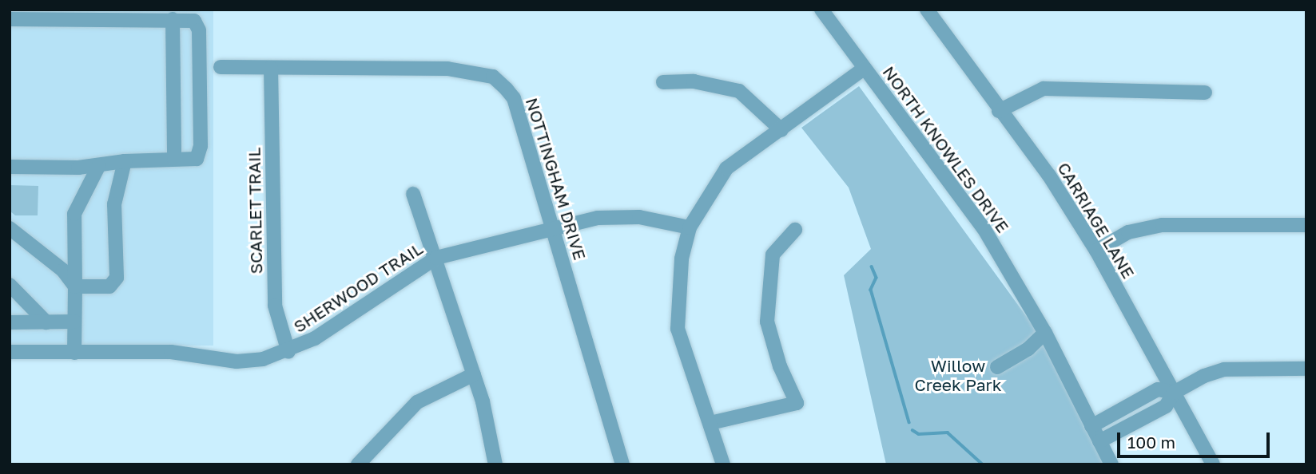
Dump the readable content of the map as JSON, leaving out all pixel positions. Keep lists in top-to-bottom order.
{
  "streets": {
    "street": [
      "NORTH KNOWLES DRIVE",
      "NOTTINGHAM DRIVE",
      "SCARLET TRAIL",
      "CARRIAGE LANE",
      "SHERWOOD TRAIL"
    ]
  },
  "crossings": [
    ["NOTTINGHAM DRIVE", "SCARLET TRAIL"],
    ["NOTTINGHAM DRIVE", "SHERWOOD TRAIL"],
    ["SCARLET TRAIL", "SHERWOOD TRAIL"]
  ],
  "parks": ["Willow Creek Park"],
  "scale_bar": "100 m"
}
